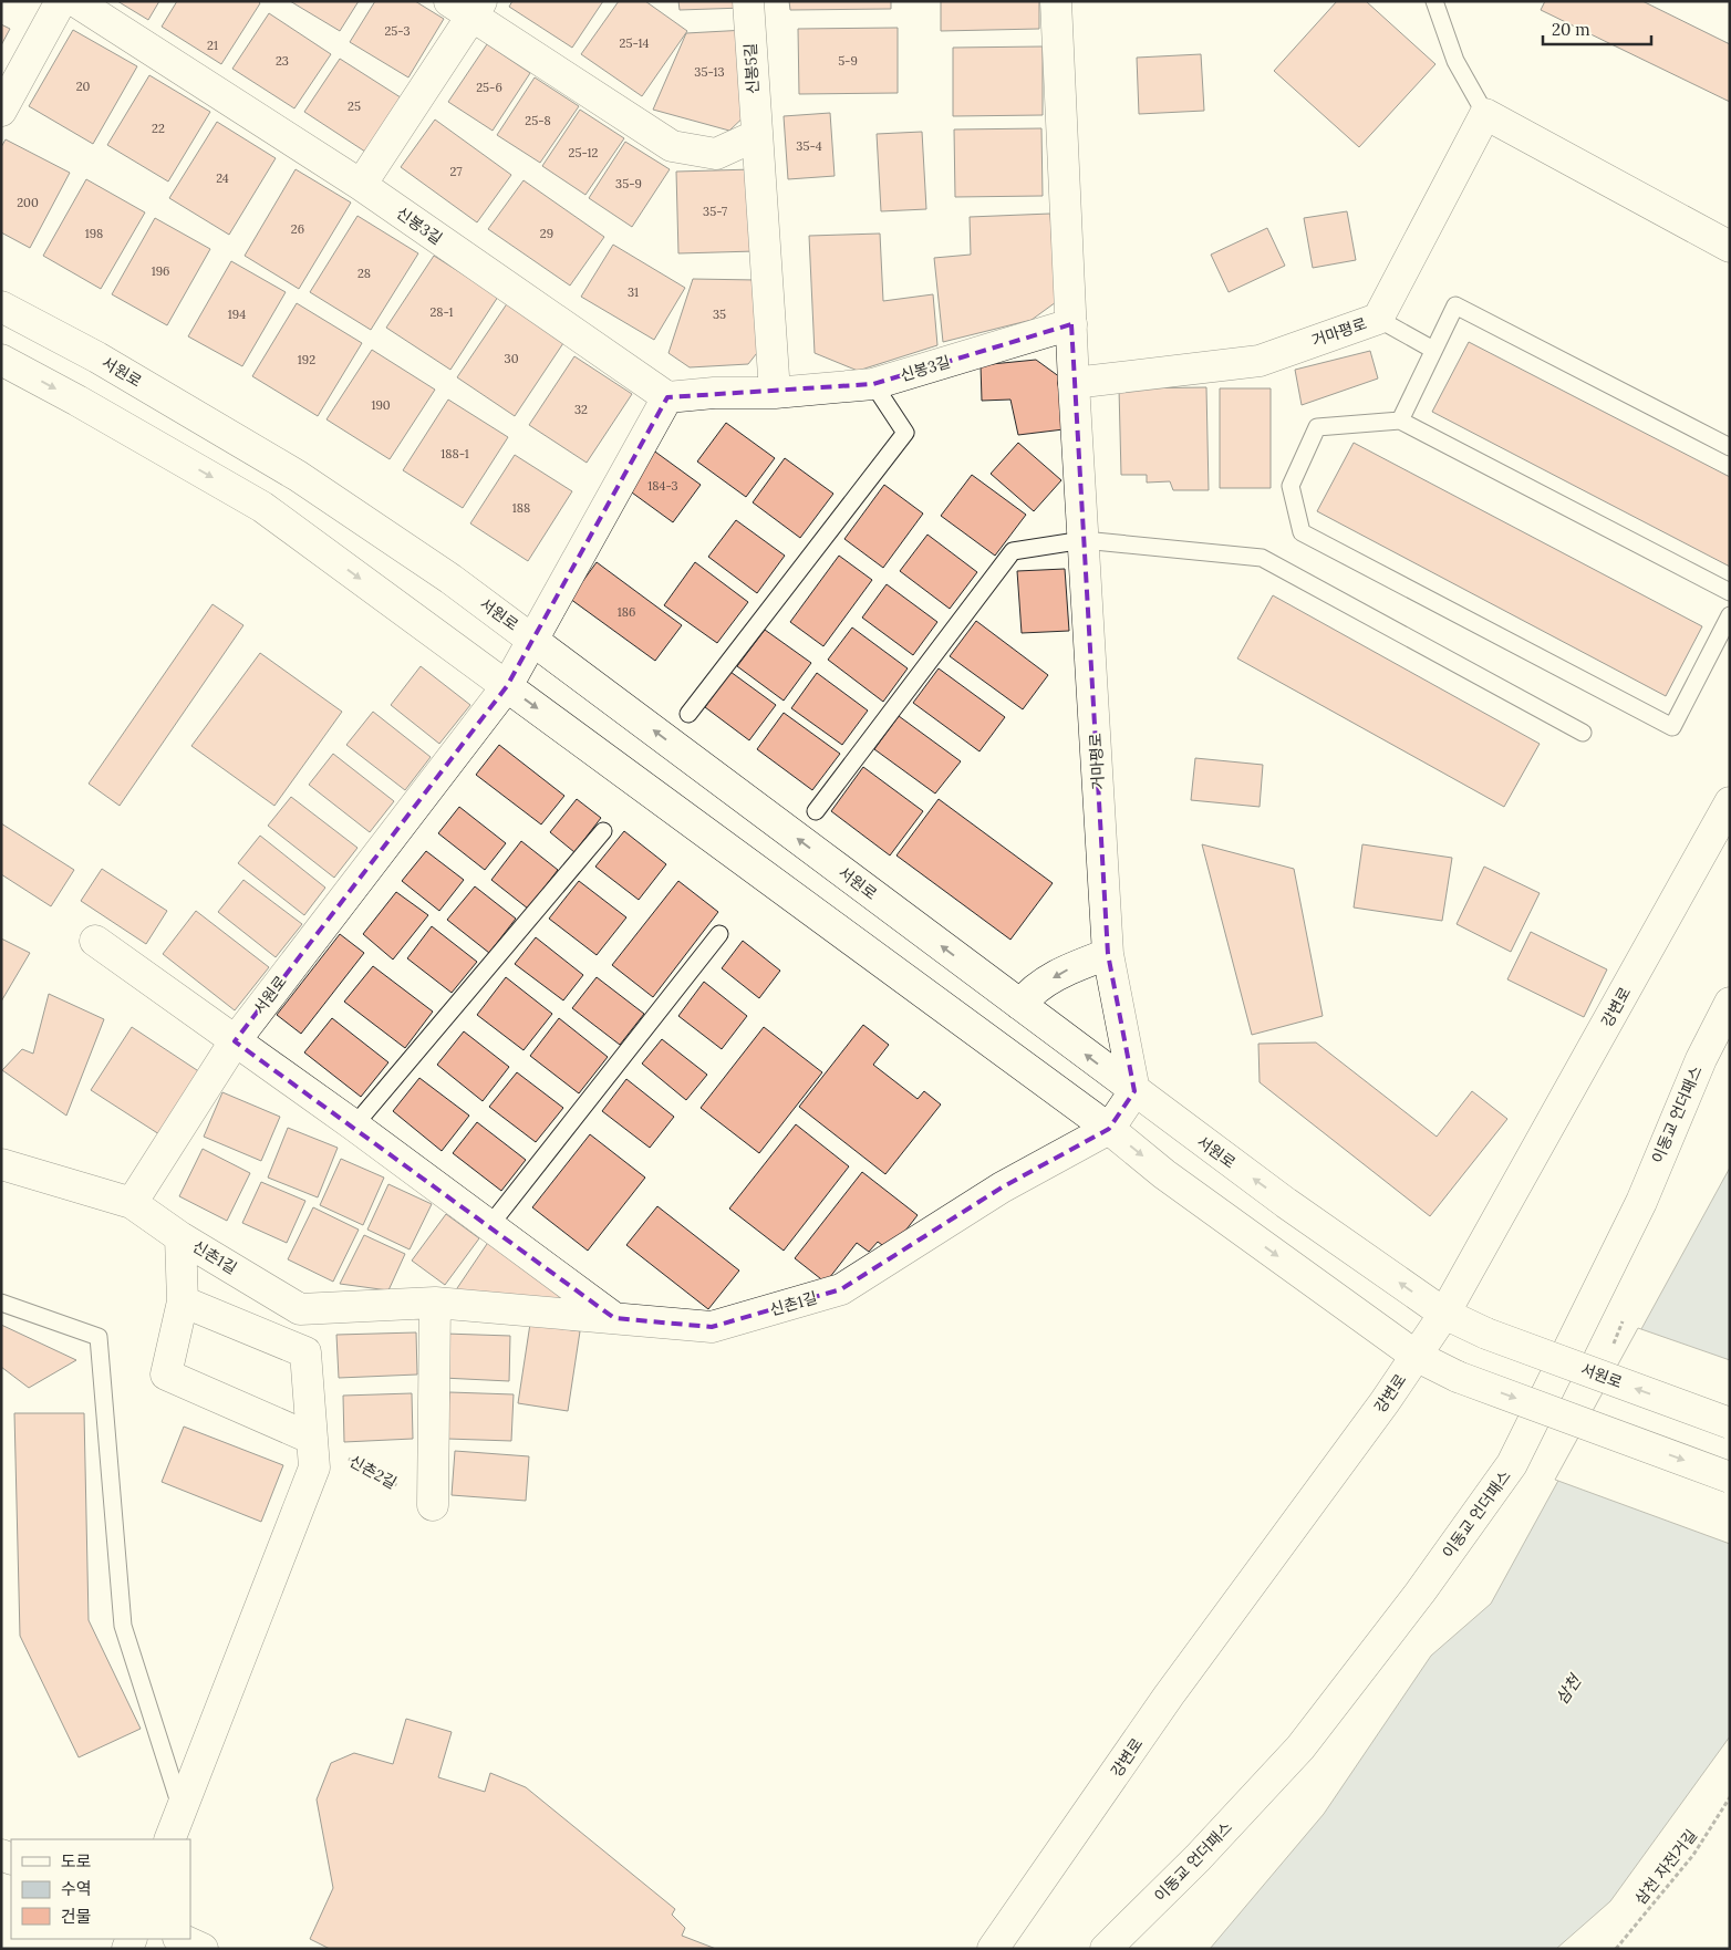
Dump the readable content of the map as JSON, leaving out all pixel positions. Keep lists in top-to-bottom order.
{
  "streets": {
    "street": [
      "신봉5길",
      "신봉3길",
      "거마평로",
      "서원로",
      "강변로",
      "이동교 언더패스",
      "신촌1길"
    ],
    "path": ["신촌2길", "삼천 자전거길"]
  },
  "crossings": [
    ["신봉3길", "거마평로"],
    ["신봉3길", "서원로"],
    ["거마평로", "서원로"],
    ["서원로", "강변로"],
    ["서원로", "신촌1길"]
  ],
  "water": ["삼천"],
  "house_numbers": [
    "25-3",
    "25-14",
    "21",
    "23",
    "5-9",
    "35-13",
    "20",
    "25-6",
    "25",
    "25-8",
    "22",
    "35-4",
    "25-12",
    "27",
    "24",
    "35-9",
    "200",
    "35-7",
    "26",
    "198",
    "29",
    "196",
    "28",
    "31",
    "28-1",
    "194",
    "35",
    "30",
    "192",
    "190",
    "32",
    "188-1",
    "184-3",
    "188",
    "186"
  ],
  "legend": ["도로", "수역", "건물"],
  "scale_bar": "20 m"
}
